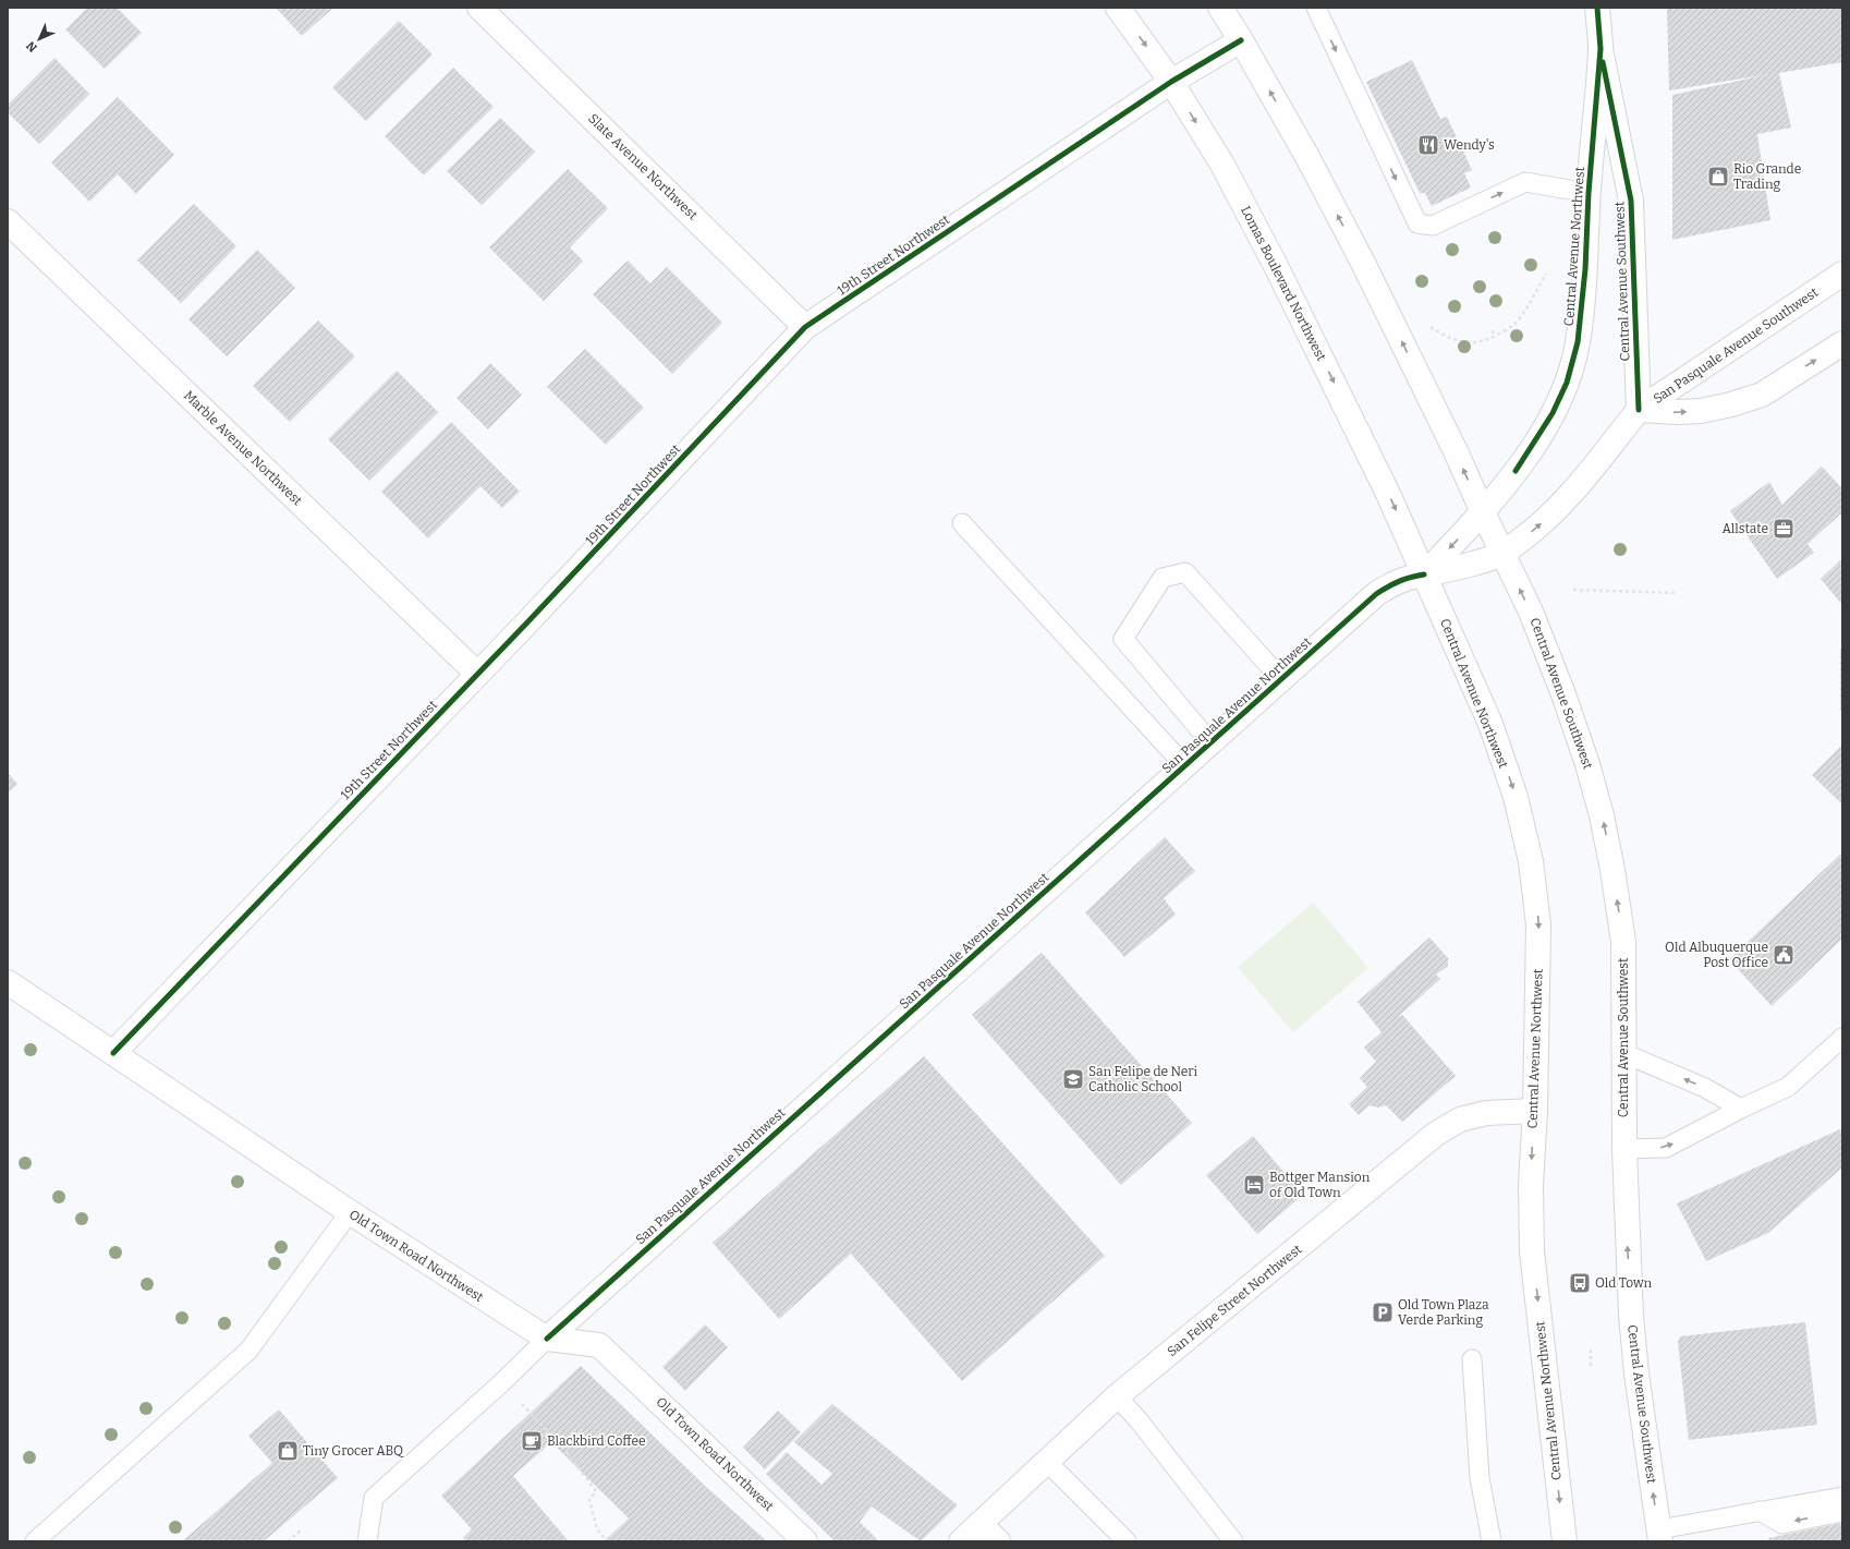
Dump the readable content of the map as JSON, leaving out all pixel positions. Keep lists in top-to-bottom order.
{
  "streets": {
    "street": [
      "Slate Avenue Northwest",
      "Central Avenue Northwest",
      "19th Street Northwest",
      "Central Avenue Southwest",
      "Lomas Boulevard Northwest",
      "San Pasquale Avenue Southwest",
      "Marble Avenue Northwest",
      "San Pasquale Avenue Northwest",
      "Old Town Road Northwest",
      "San Felipe Street Northwest"
    ]
  },
  "crossings": [
    ["Slate Avenue Northwest", "19th Street Northwest"],
    ["Central Avenue Northwest", "Central Avenue Southwest"],
    ["Central Avenue Northwest", "Lomas Boulevard Northwest"],
    ["Central Avenue Northwest", "San Pasquale Avenue Northwest"],
    ["Central Avenue Northwest", "San Felipe Street Northwest"],
    ["19th Street Northwest", "Lomas Boulevard Northwest"],
    ["19th Street Northwest", "Marble Avenue Northwest"],
    ["19th Street Northwest", "Old Town Road Northwest"],
    ["Central Avenue Southwest", "San Pasquale Avenue Southwest"],
    ["Lomas Boulevard Northwest", "San Pasquale Avenue Northwest"],
    ["San Pasquale Avenue Northwest", "Old Town Road Northwest"]
  ],
  "one_way": ["Central Avenue Northwest", "Central Avenue Southwest"],
  "places": {
    "restaurant": ["Wendy's"],
    "shop": ["Rio Grande Trading", "Tiny Grocer ABQ"],
    "office": ["Allstate"],
    "public building": ["Old Albuquerque Post Office"],
    "school or university": ["San Felipe de Neri Catholic School"],
    "hotel": ["Bottger Mansion of Old Town"],
    "bus stop": ["Old Town"],
    "parking": ["Old Town Plaza Verde Parking"],
    "cafe": ["Blackbird Coffee"]
  },
  "north": "bottom left"
}
